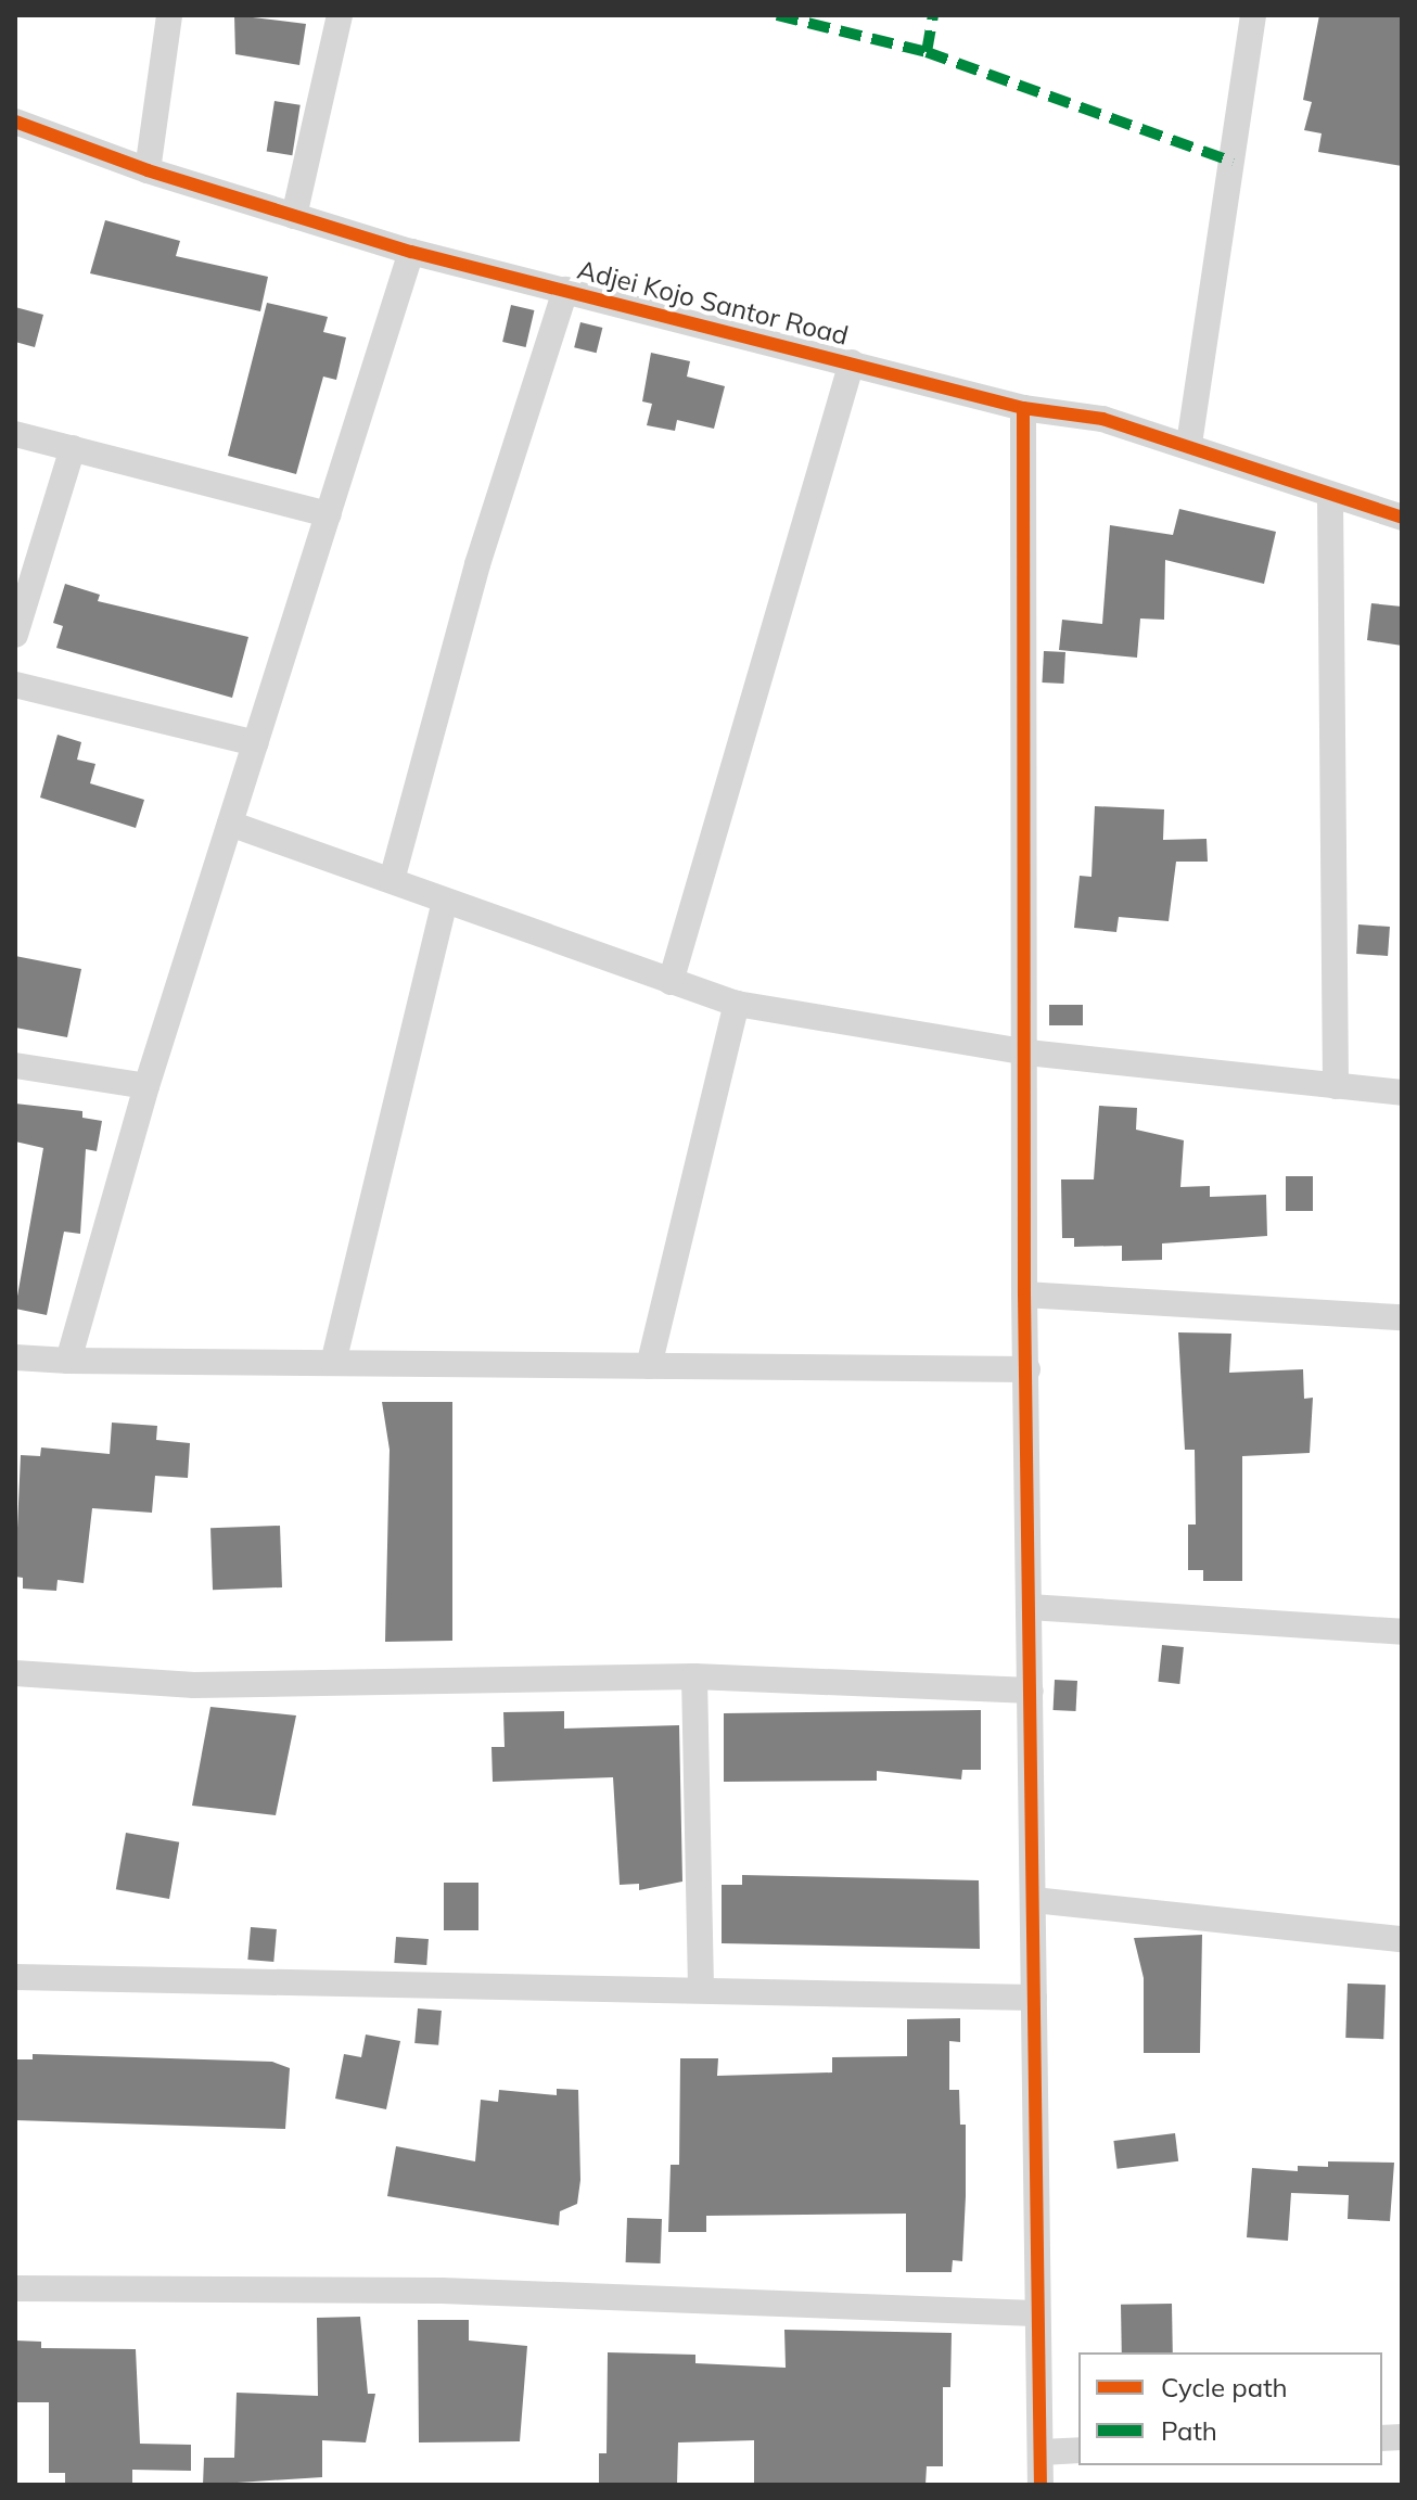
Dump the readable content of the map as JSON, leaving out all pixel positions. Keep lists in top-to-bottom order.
{
  "streets": {
    "street": ["Adjei Kojo Santor Road"]
  },
  "legend": ["Cycle path", "Path"]
}
